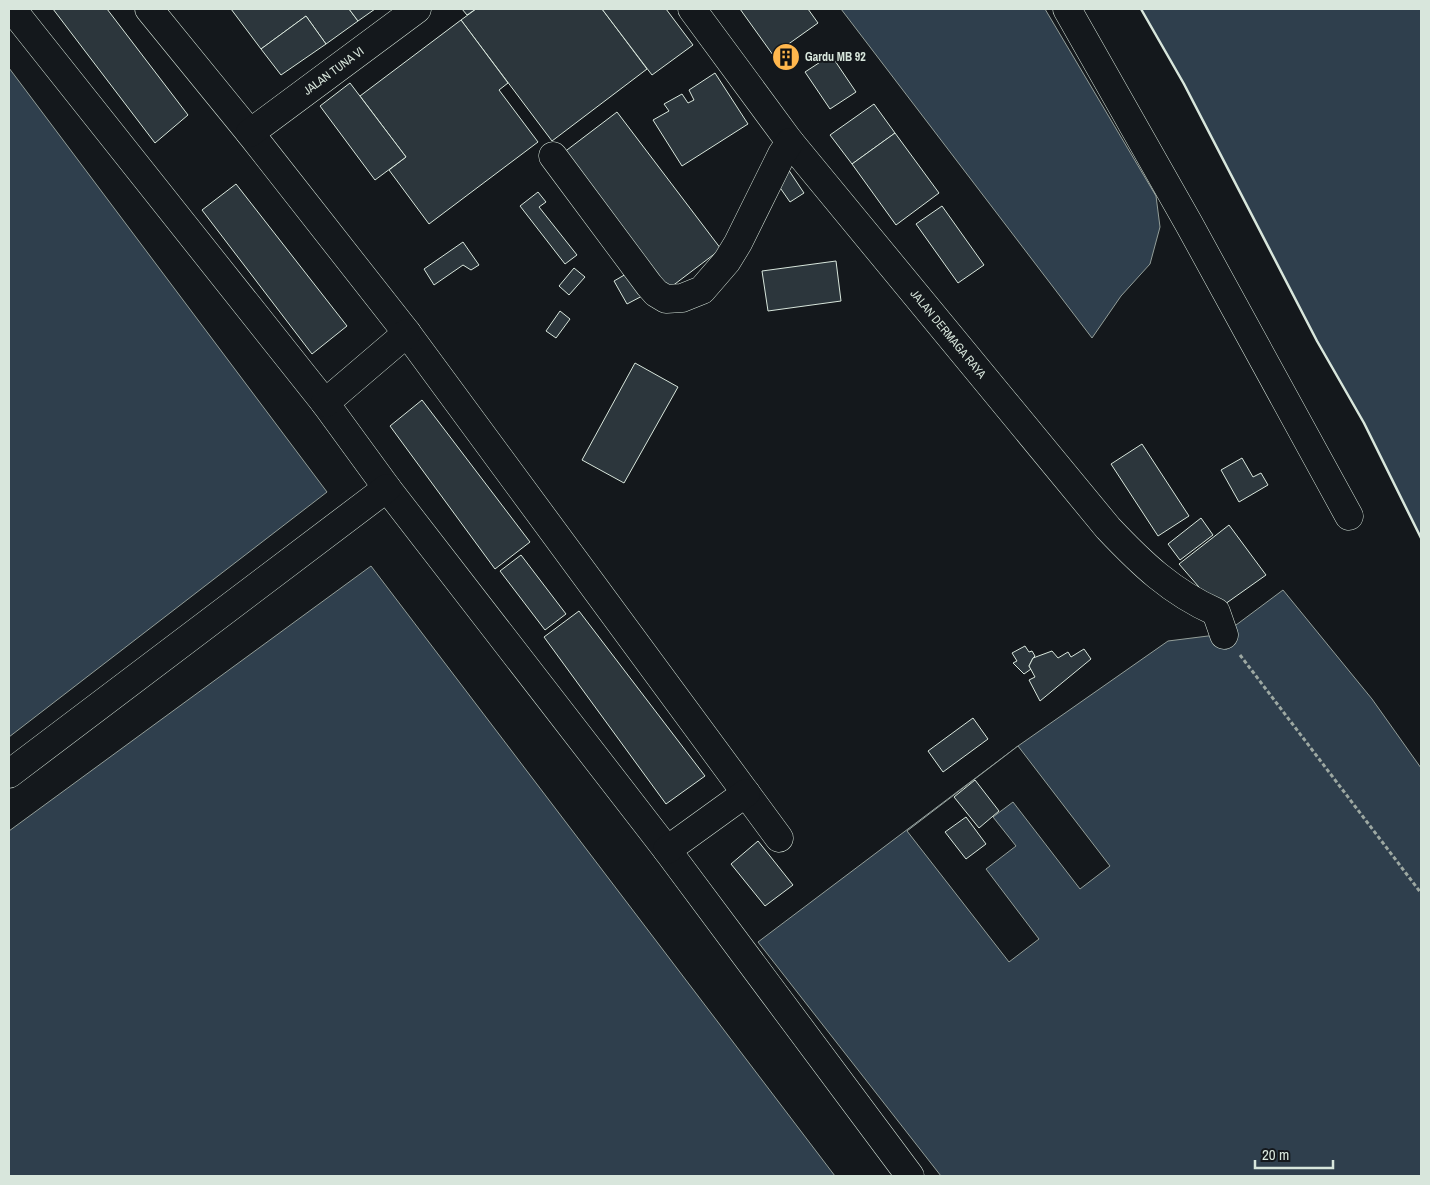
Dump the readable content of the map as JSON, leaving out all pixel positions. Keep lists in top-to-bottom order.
{
  "streets": {
    "street": ["JALAN TUNA VI", "JALAN DERMAGA RAYA"]
  },
  "places": {
    "building": ["Gardu MB 92"]
  },
  "scale_bar": "20 m"
}
